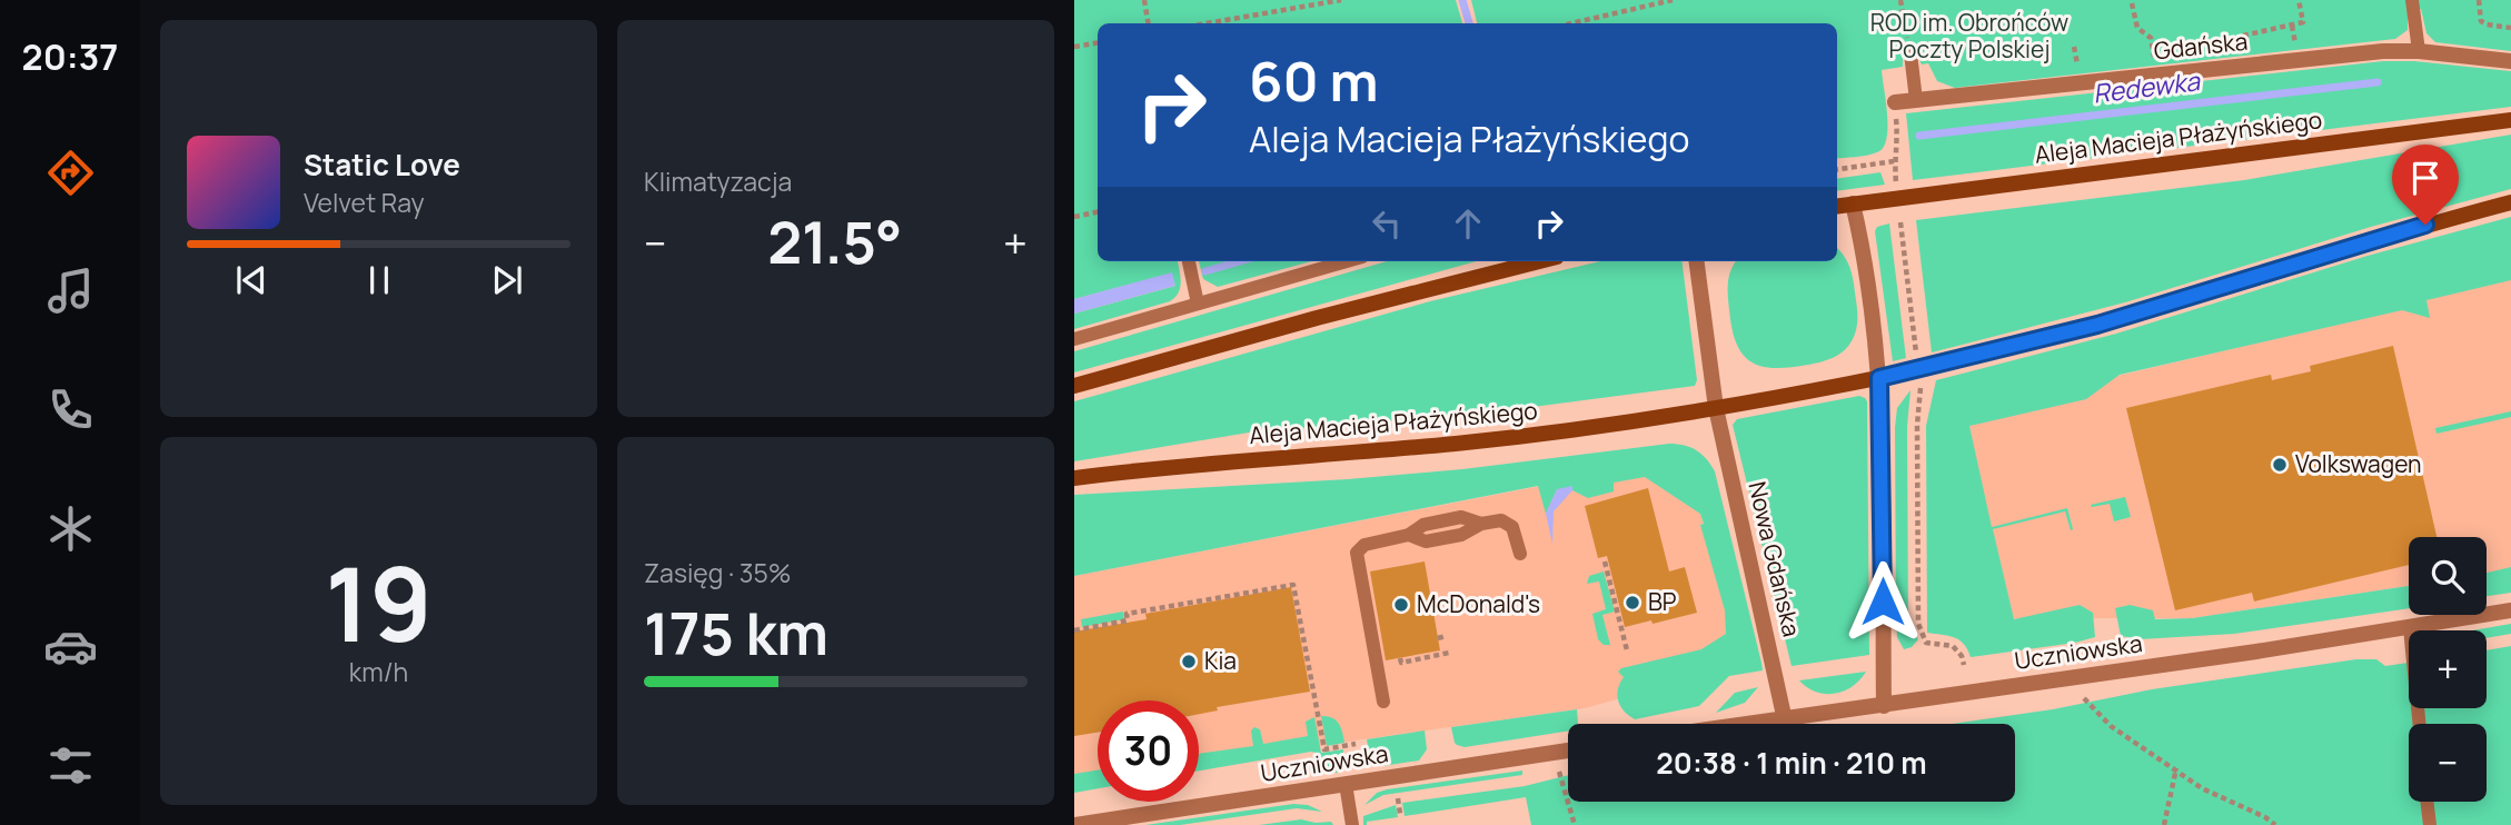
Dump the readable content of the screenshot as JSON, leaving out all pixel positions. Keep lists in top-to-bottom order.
{
  "streets": {
    "main road": ["Aleja Macieja Płażyńskiego"],
    "street": ["Gdańska", "Nowa Gdańska", "Uczniowska"]
  },
  "crossings": [
    ["Aleja Macieja Płażyńskiego", "Nowa Gdańska"],
    ["Nowa Gdańska", "Uczniowska"]
  ],
  "water": ["Redewka"],
  "parks": ["ROD im. Obrońców Poczty Polskiej"],
  "places": [
    "Volkswagen",
    "BP",
    "McDonald's",
    "Kia"
  ],
  "page": {
    "tabs": "20:37",
    "tile": [
      "Klimatyzacja",
      ["19", "km/h"],
      ["Zasięg · 35%", "175 km"]
    ],
    "turn": ["60 m", "Aleja Macieja Płażyńskiego"],
    "song": ["Static Love", "Velvet Ray"],
    "heat": ["−", "21.5°", "+"],
    "map_buttons": ["+", "−"],
    "limit": "30",
    "trip": "20:38 · 1 min · 210 m"
  }
}
